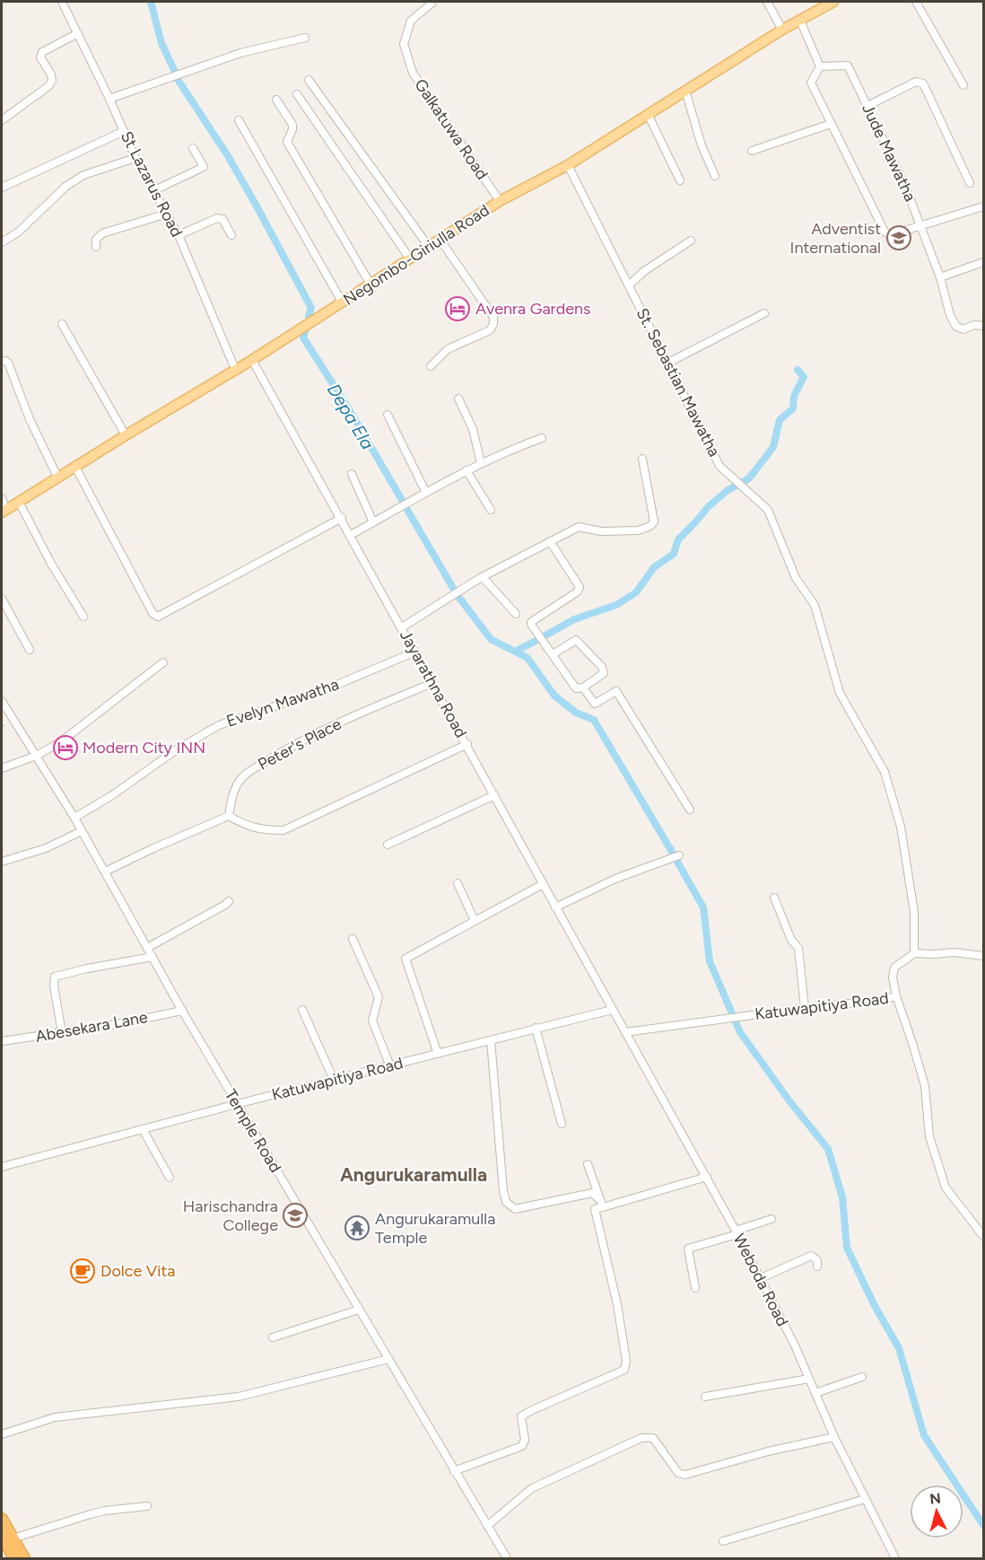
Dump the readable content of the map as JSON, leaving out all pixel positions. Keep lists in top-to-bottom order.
{
  "streets": {
    "main road": ["Negombo-Giriulla Road"],
    "street": [
      "Galkatuwa Road",
      "Jude Mawatha",
      "St Lazarus Road",
      "St. Sebastian Mawatha",
      "Jayarathna Road",
      "Evelyn Mawatha",
      "Peter's Place",
      "Katuwapitiya Road",
      "Abesekara Lane",
      "Temple Road",
      "Weboda Road"
    ]
  },
  "crossings": [
    ["Galkatuwa Road", "Negombo-Giriulla Road"],
    ["St Lazarus Road", "Negombo-Giriulla Road"],
    ["Negombo-Giriulla Road", "St. Sebastian Mawatha"],
    ["Negombo-Giriulla Road", "Jayarathna Road"],
    ["St. Sebastian Mawatha", "Katuwapitiya Road"],
    ["Jayarathna Road", "Evelyn Mawatha"],
    ["Jayarathna Road", "Peter's Place"],
    ["Jayarathna Road", "Katuwapitiya Road"],
    ["Jayarathna Road", "Weboda Road"],
    ["Evelyn Mawatha", "Temple Road"],
    ["Katuwapitiya Road", "Temple Road"],
    ["Katuwapitiya Road", "Weboda Road"],
    ["Abesekara Lane", "Temple Road"]
  ],
  "districts": ["Angurukaramulla"],
  "water": ["Depa Ela"],
  "places": {
    "school or university": ["Adventist International", "Harischandra College"],
    "hotel": ["Avenra Gardens", "Modern City INN"],
    "temple": ["Angurukaramulla Temple"],
    "cafe": ["Dolce Vita"]
  },
  "north": "top"
}
